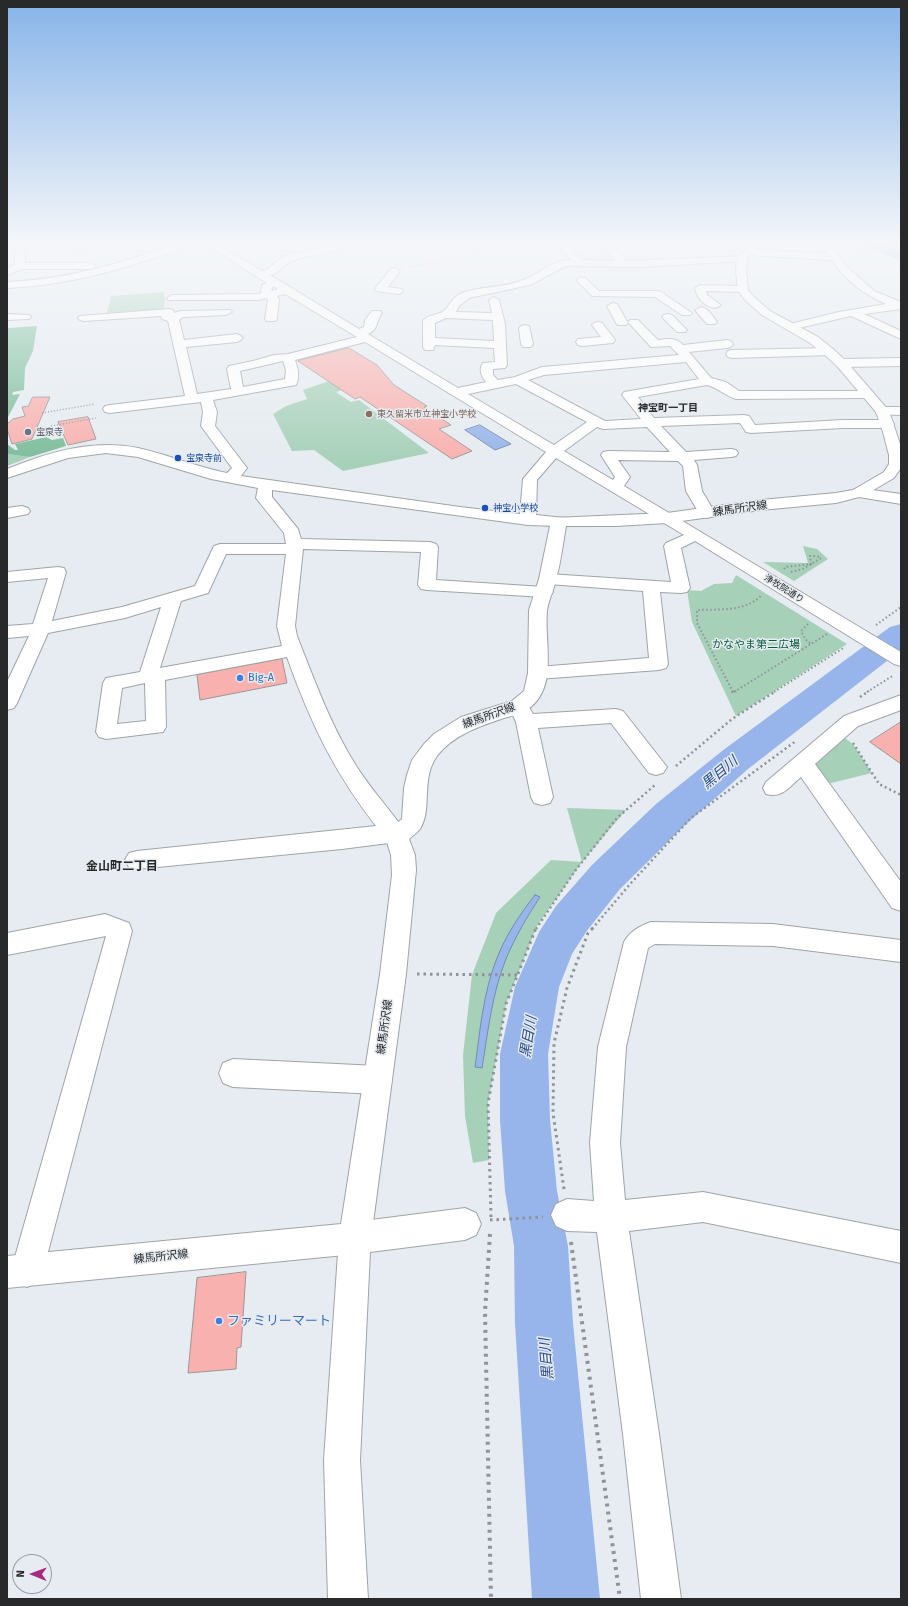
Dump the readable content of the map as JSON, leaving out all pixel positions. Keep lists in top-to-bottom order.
{
  "streets": {
    "street": ["練馬所沢線", "浄牧院通り"]
  },
  "crossings": [
    ["練馬所沢線", "浄牧院通り"]
  ],
  "districts": ["神宝町一丁目", "金山町二丁目"],
  "water": ["黒目川"],
  "parks": ["かなやま第二広場"],
  "places": [
    "東久留米市立神宝小学校",
    "宝泉寺",
    "宝泉寺前",
    "神宝小学校",
    "Big-A",
    "ファミリーマート"
  ],
  "north": "left"
}
